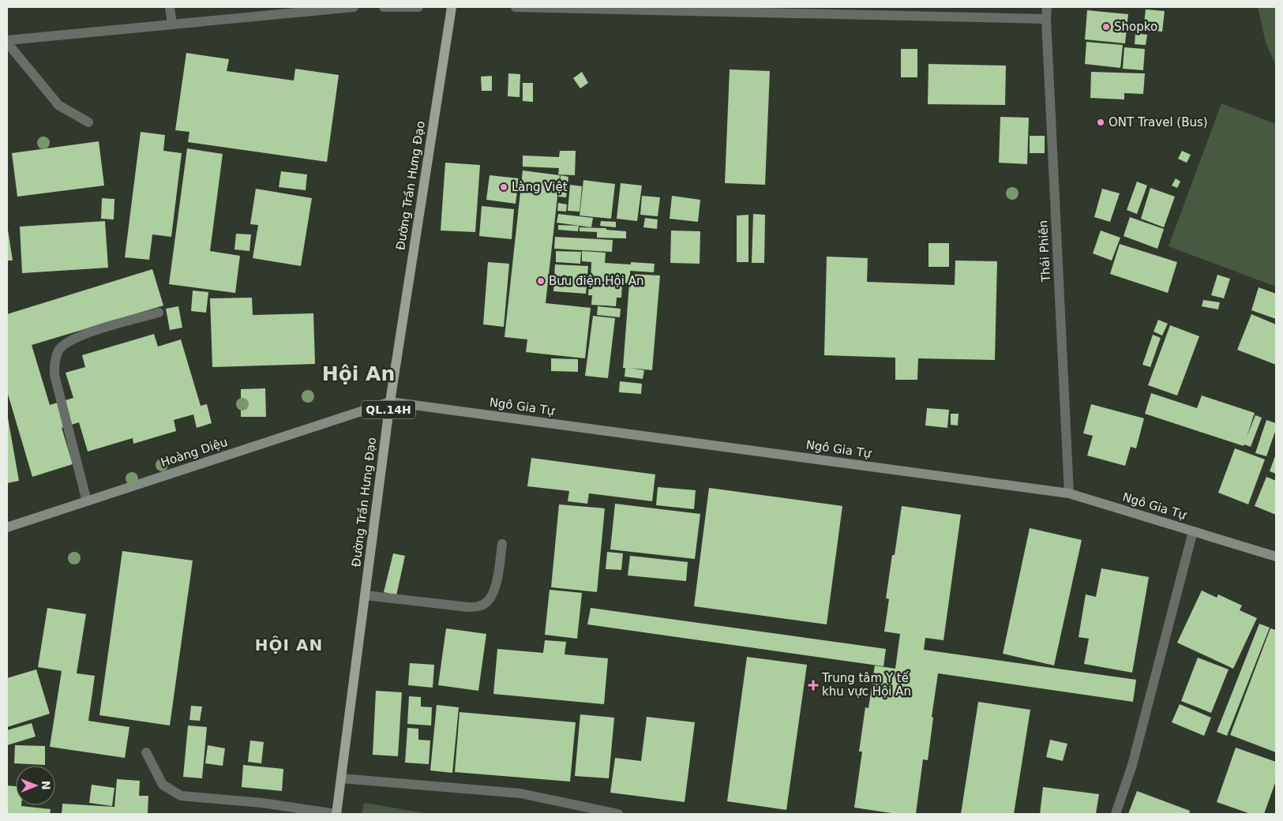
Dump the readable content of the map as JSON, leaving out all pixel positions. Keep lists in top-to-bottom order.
{
  "streets": {
    "main road": ["Đường Trần Hưng Đạo", "QL.14H"],
    "street": ["Thái Phiên", "Ngô Gia Tự", "Hoàng Diệu"]
  },
  "crossings": [
    ["Đường Trần Hưng Đạo", "Ngô Gia Tự"],
    ["Đường Trần Hưng Đạo", "Hoàng Diệu"],
    ["Thái Phiên", "Ngô Gia Tự"],
    ["Ngô Gia Tự", "Hoàng Diệu"]
  ],
  "districts": ["Hội An", "HỘI AN"],
  "places": {
    "other": [
      "Shopko",
      "ONT Travel (Bus)",
      "Làng Việt",
      "Bưu điện Hội An"
    ],
    "health": ["Trung tâm Y tế khu vực Hội An"]
  },
  "north": "right"
}
